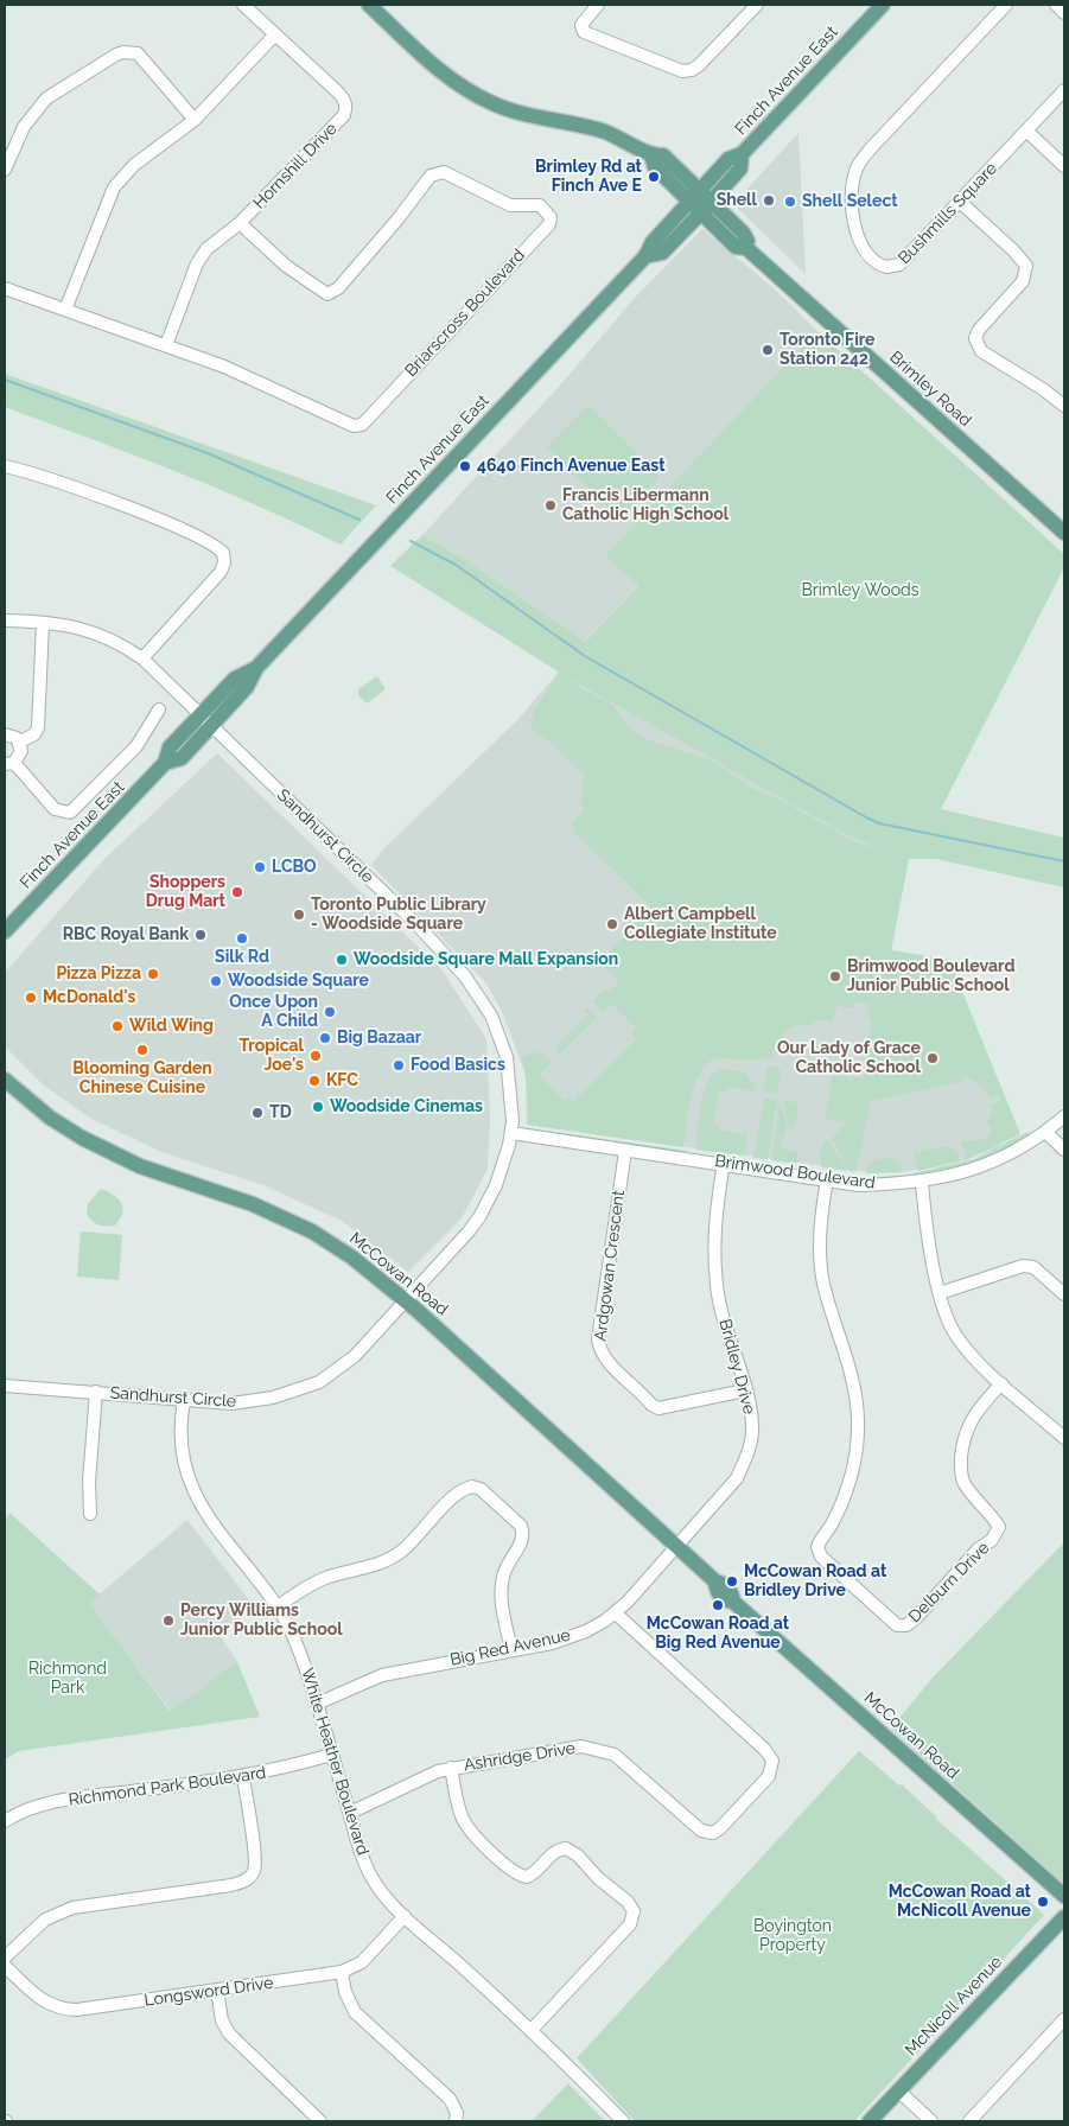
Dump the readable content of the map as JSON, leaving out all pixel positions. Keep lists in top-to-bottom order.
{
  "streets": {
    "main road": [
      "Finch Avenue East",
      "Brimley Road",
      "McCowan Road",
      "McNicoll Avenue"
    ],
    "street": [
      "Hornshill Drive",
      "Bushmills Square",
      "Briarscross Boulevard",
      "Sandhurst Circle",
      "Brimwood Boulevard",
      "Ardgowan Crescent",
      "Bridley Drive",
      "Delburn Drive",
      "Big Red Avenue",
      "Ashridge Drive",
      "White Heather Boulevard",
      "Richmond Park Boulevard",
      "Longsword Drive"
    ]
  },
  "crossings": [
    ["Finch Avenue East", "Brimley Road"],
    ["Finch Avenue East", "Sandhurst Circle"],
    ["Hornshill Drive", "Briarscross Boulevard"],
    ["Sandhurst Circle", "Brimwood Boulevard"],
    ["Sandhurst Circle", "McCowan Road"],
    ["Sandhurst Circle", "White Heather Boulevard"],
    ["Brimwood Boulevard", "Ardgowan Crescent"],
    ["Brimwood Boulevard", "Bridley Drive"],
    ["Brimwood Boulevard", "Delburn Drive"],
    ["Ardgowan Crescent", "Bridley Drive"],
    ["McCowan Road", "Bridley Drive"],
    ["McCowan Road", "Big Red Avenue"],
    ["Bridley Drive", "Big Red Avenue"],
    ["Big Red Avenue", "Ashridge Drive"],
    ["Big Red Avenue", "White Heather Boulevard"],
    ["Ashridge Drive", "White Heather Boulevard"],
    ["White Heather Boulevard", "Richmond Park Boulevard"],
    ["White Heather Boulevard", "Longsword Drive"]
  ],
  "parks": ["Brimley Woods", "Richmond Park", "Boyington Property"],
  "places": [
    "Brimley Rd at Finch Ave E",
    "Shell",
    "Shell Select",
    "Toronto Fire Station 242",
    "4640 Finch Avenue East",
    "Francis Libermann Catholic High School",
    "LCBO",
    "Shoppers Drug Mart",
    "Toronto Public Library - Woodside Square",
    "Albert Campbell Collegiate Institute",
    "RBC Royal Bank",
    "Silk Rd",
    "Woodside Square Mall Expansion",
    "Pizza Pizza",
    "Brimwood Boulevard Junior Public School",
    "Woodside Square",
    "McDonald's",
    "Once Upon A Child",
    "Wild Wing",
    "Big Bazaar",
    "Blooming Garden Chinese Cuisine",
    "Tropical Joe's",
    "Our Lady of Grace Catholic School",
    "Food Basics",
    "KFC",
    "Woodside Cinemas",
    "TD",
    "McCowan Road at Bridley Drive",
    "McCowan Road at Big Red Avenue",
    "Percy Williams Junior Public School",
    "McCowan Road at McNicoll Avenue"
  ]
}
